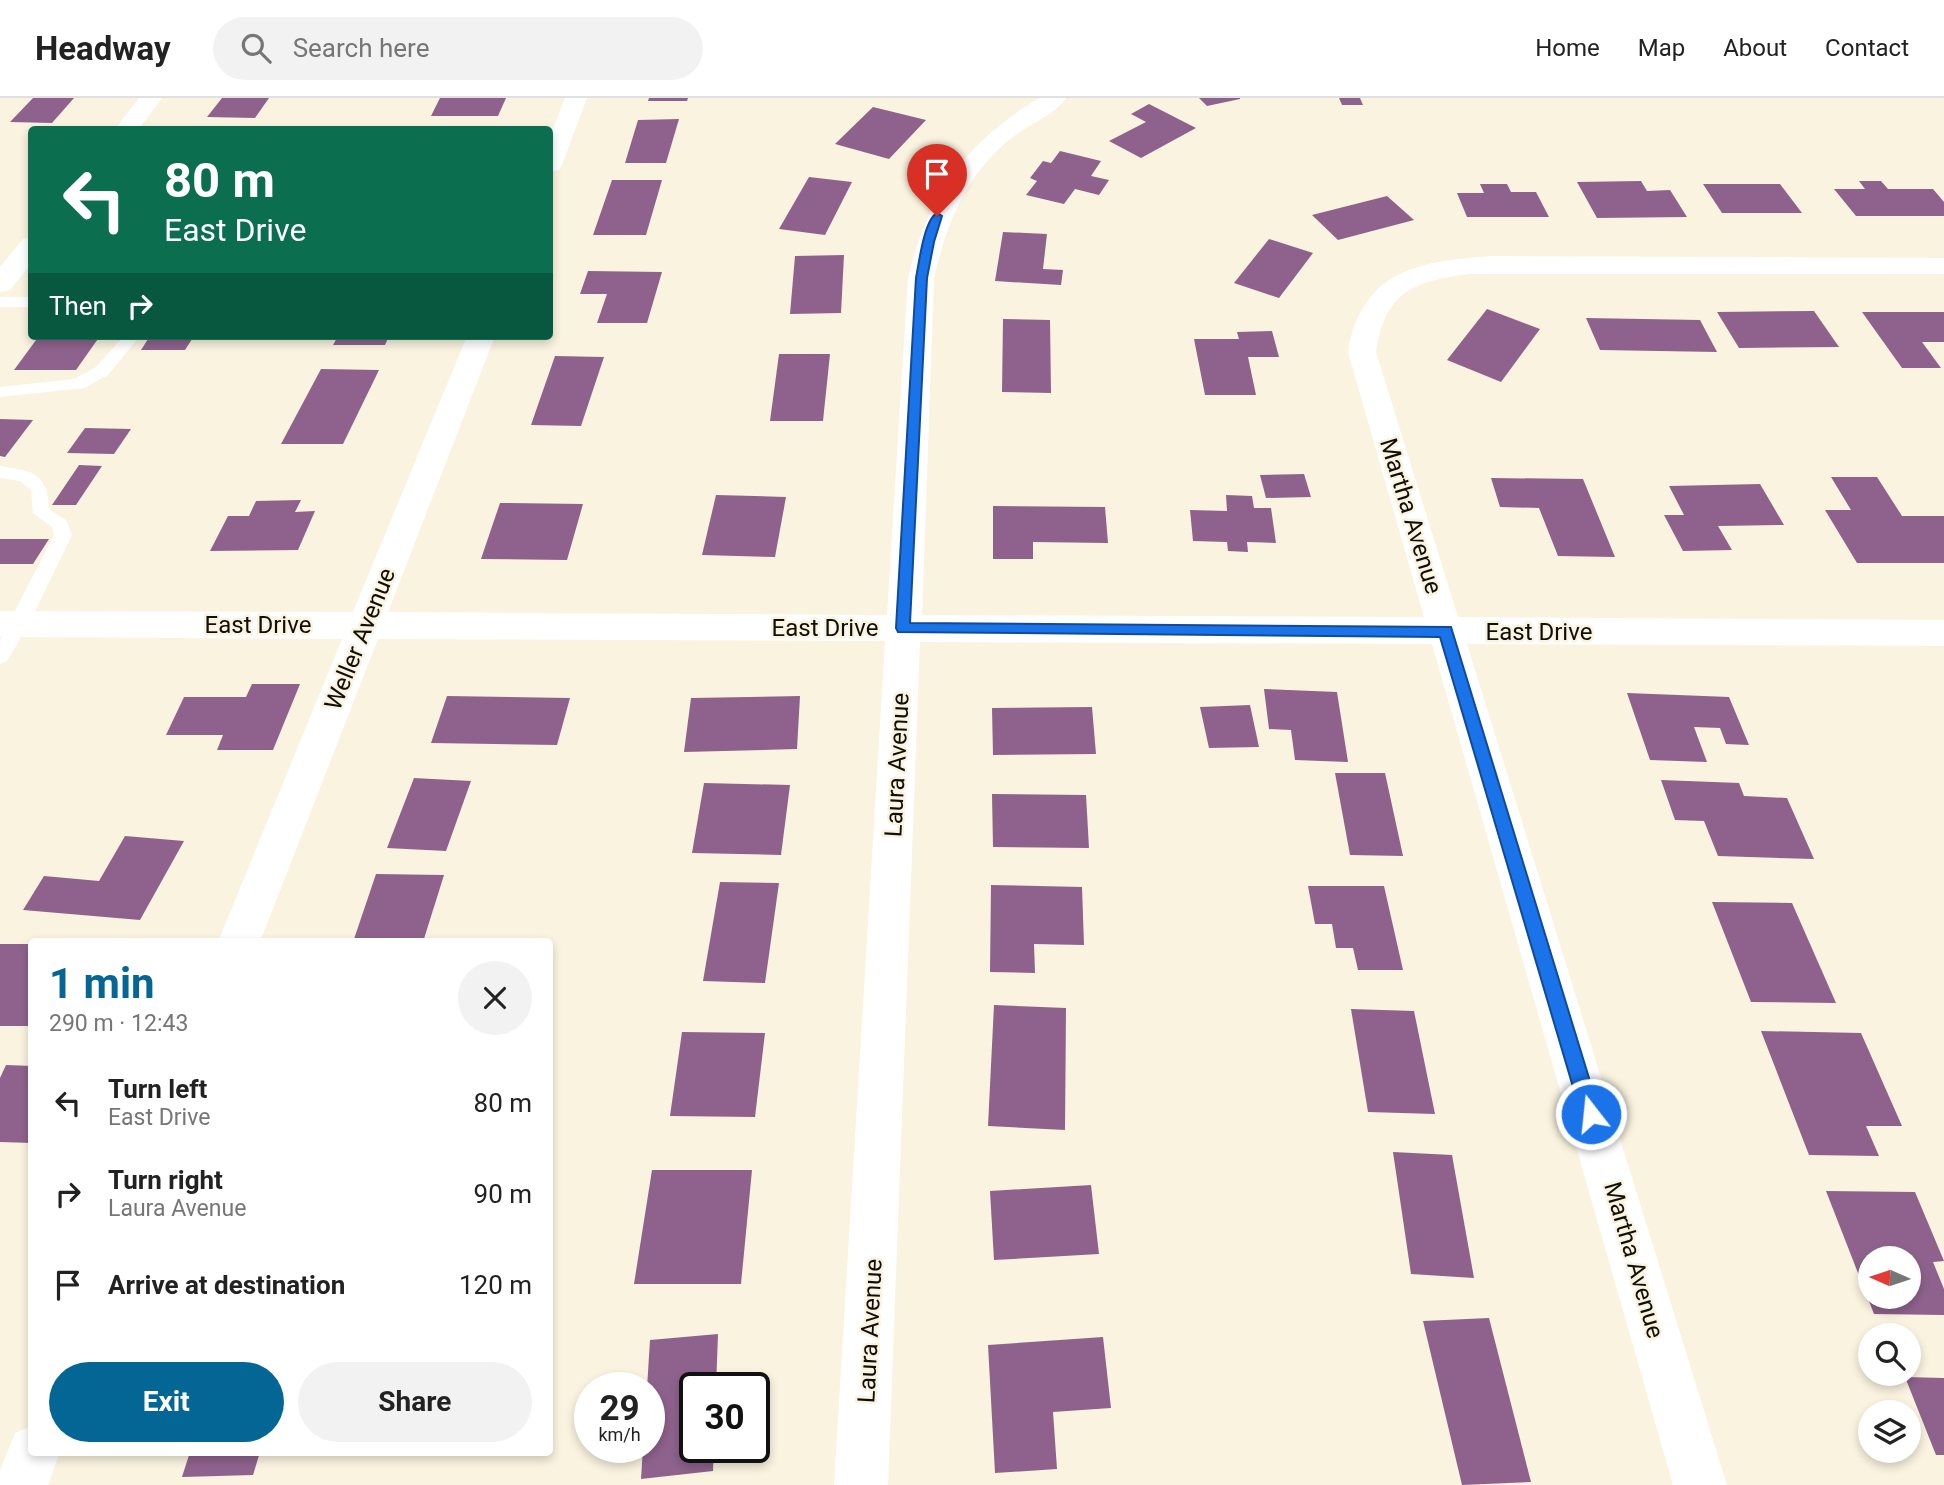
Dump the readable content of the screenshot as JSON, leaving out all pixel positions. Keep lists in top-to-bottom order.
{
  "streets": {
    "street": [
      "Martha Avenue",
      "East Drive",
      "Weller Avenue",
      "Laura Avenue"
    ]
  },
  "crossings": [
    ["Martha Avenue", "East Drive"],
    ["East Drive", "Weller Avenue"],
    ["East Drive", "Laura Avenue"]
  ],
  "north": "left",
  "page": {
    "header": "Headway",
    "search": "Search here",
    "nav": [
      "Home",
      "Map",
      "About",
      "Contact"
    ],
    "turn": ["80 m", "East Drive"],
    "then": "Then",
    "heading": ["1 min", "290 m · 12:43"],
    "list": [
      {
        "name": "Turn left",
        "note": "East Drive",
        "value": "80 m"
      },
      {
        "name": "Turn right",
        "note": "Laura Avenue",
        "value": "90 m"
      },
      {
        "name": "Arrive at destination",
        "value": "120 m"
      }
    ],
    "buttons": ["Exit", "Share"],
    "speed": "29 km/h",
    "limit": "30"
  }
}
